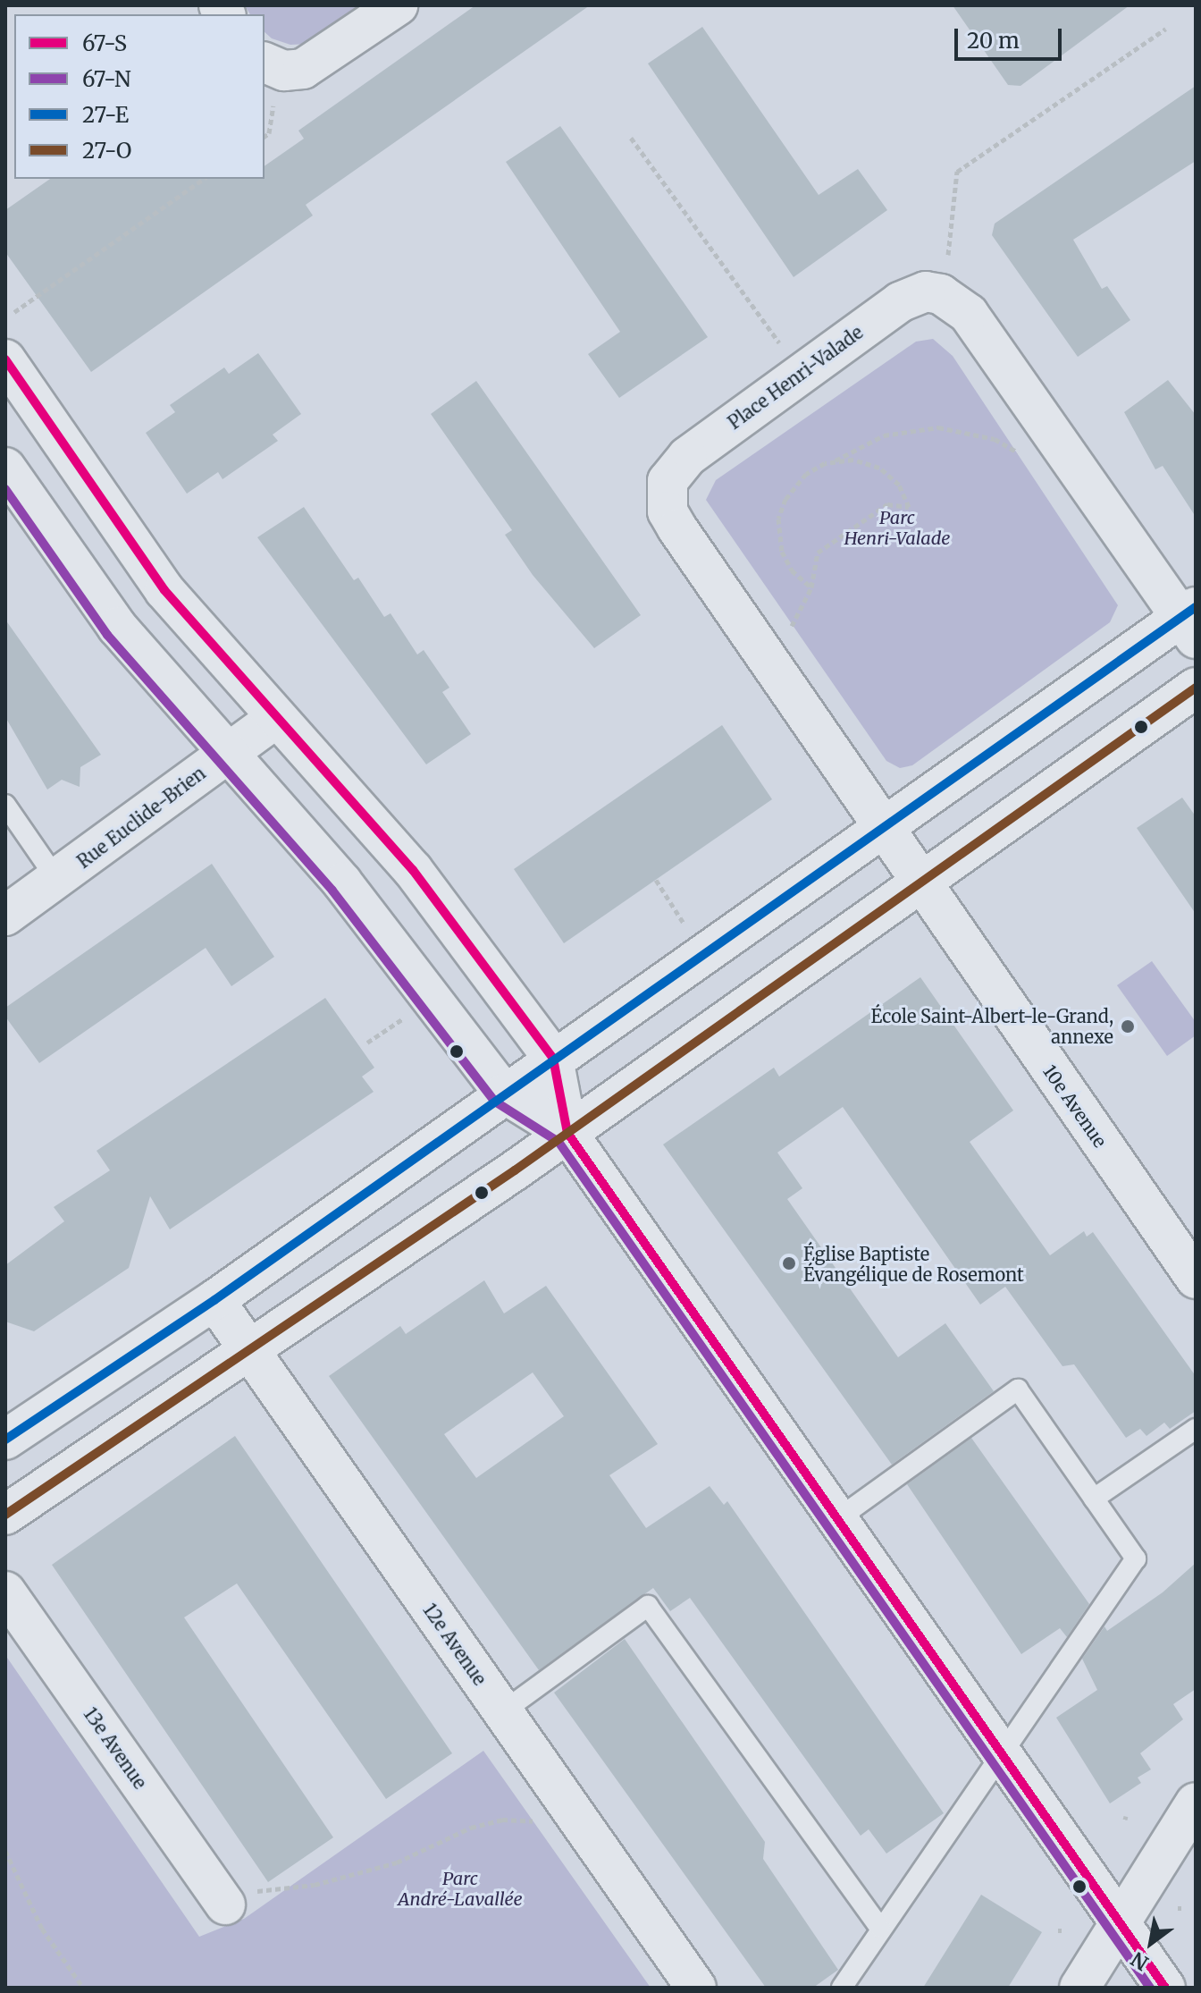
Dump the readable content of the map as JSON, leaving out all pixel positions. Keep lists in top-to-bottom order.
{
  "streets": {
    "main road": [
      "Place Henri-Valade",
      "Rue Euclide-Brien",
      "10e Avenue",
      "12e Avenue",
      "13e Avenue"
    ]
  },
  "crossings": [
    ["Place Henri-Valade", "10e Avenue"]
  ],
  "parks": ["Parc Henri-Valade", "Parc André-Lavallée"],
  "places": ["École Saint-Albert-le-Grand, annexe", "Église Baptiste Évangélique de Rosemont"],
  "lines": [
    "transit line 67-S",
    "transit line 67-N",
    "transit line 27-E",
    "transit line 27-O"
  ],
  "legend": [
    "67-S",
    "67-N",
    "27-E",
    "27-O"
  ],
  "scale_bar": "20 m",
  "north": "bottom left"
}
